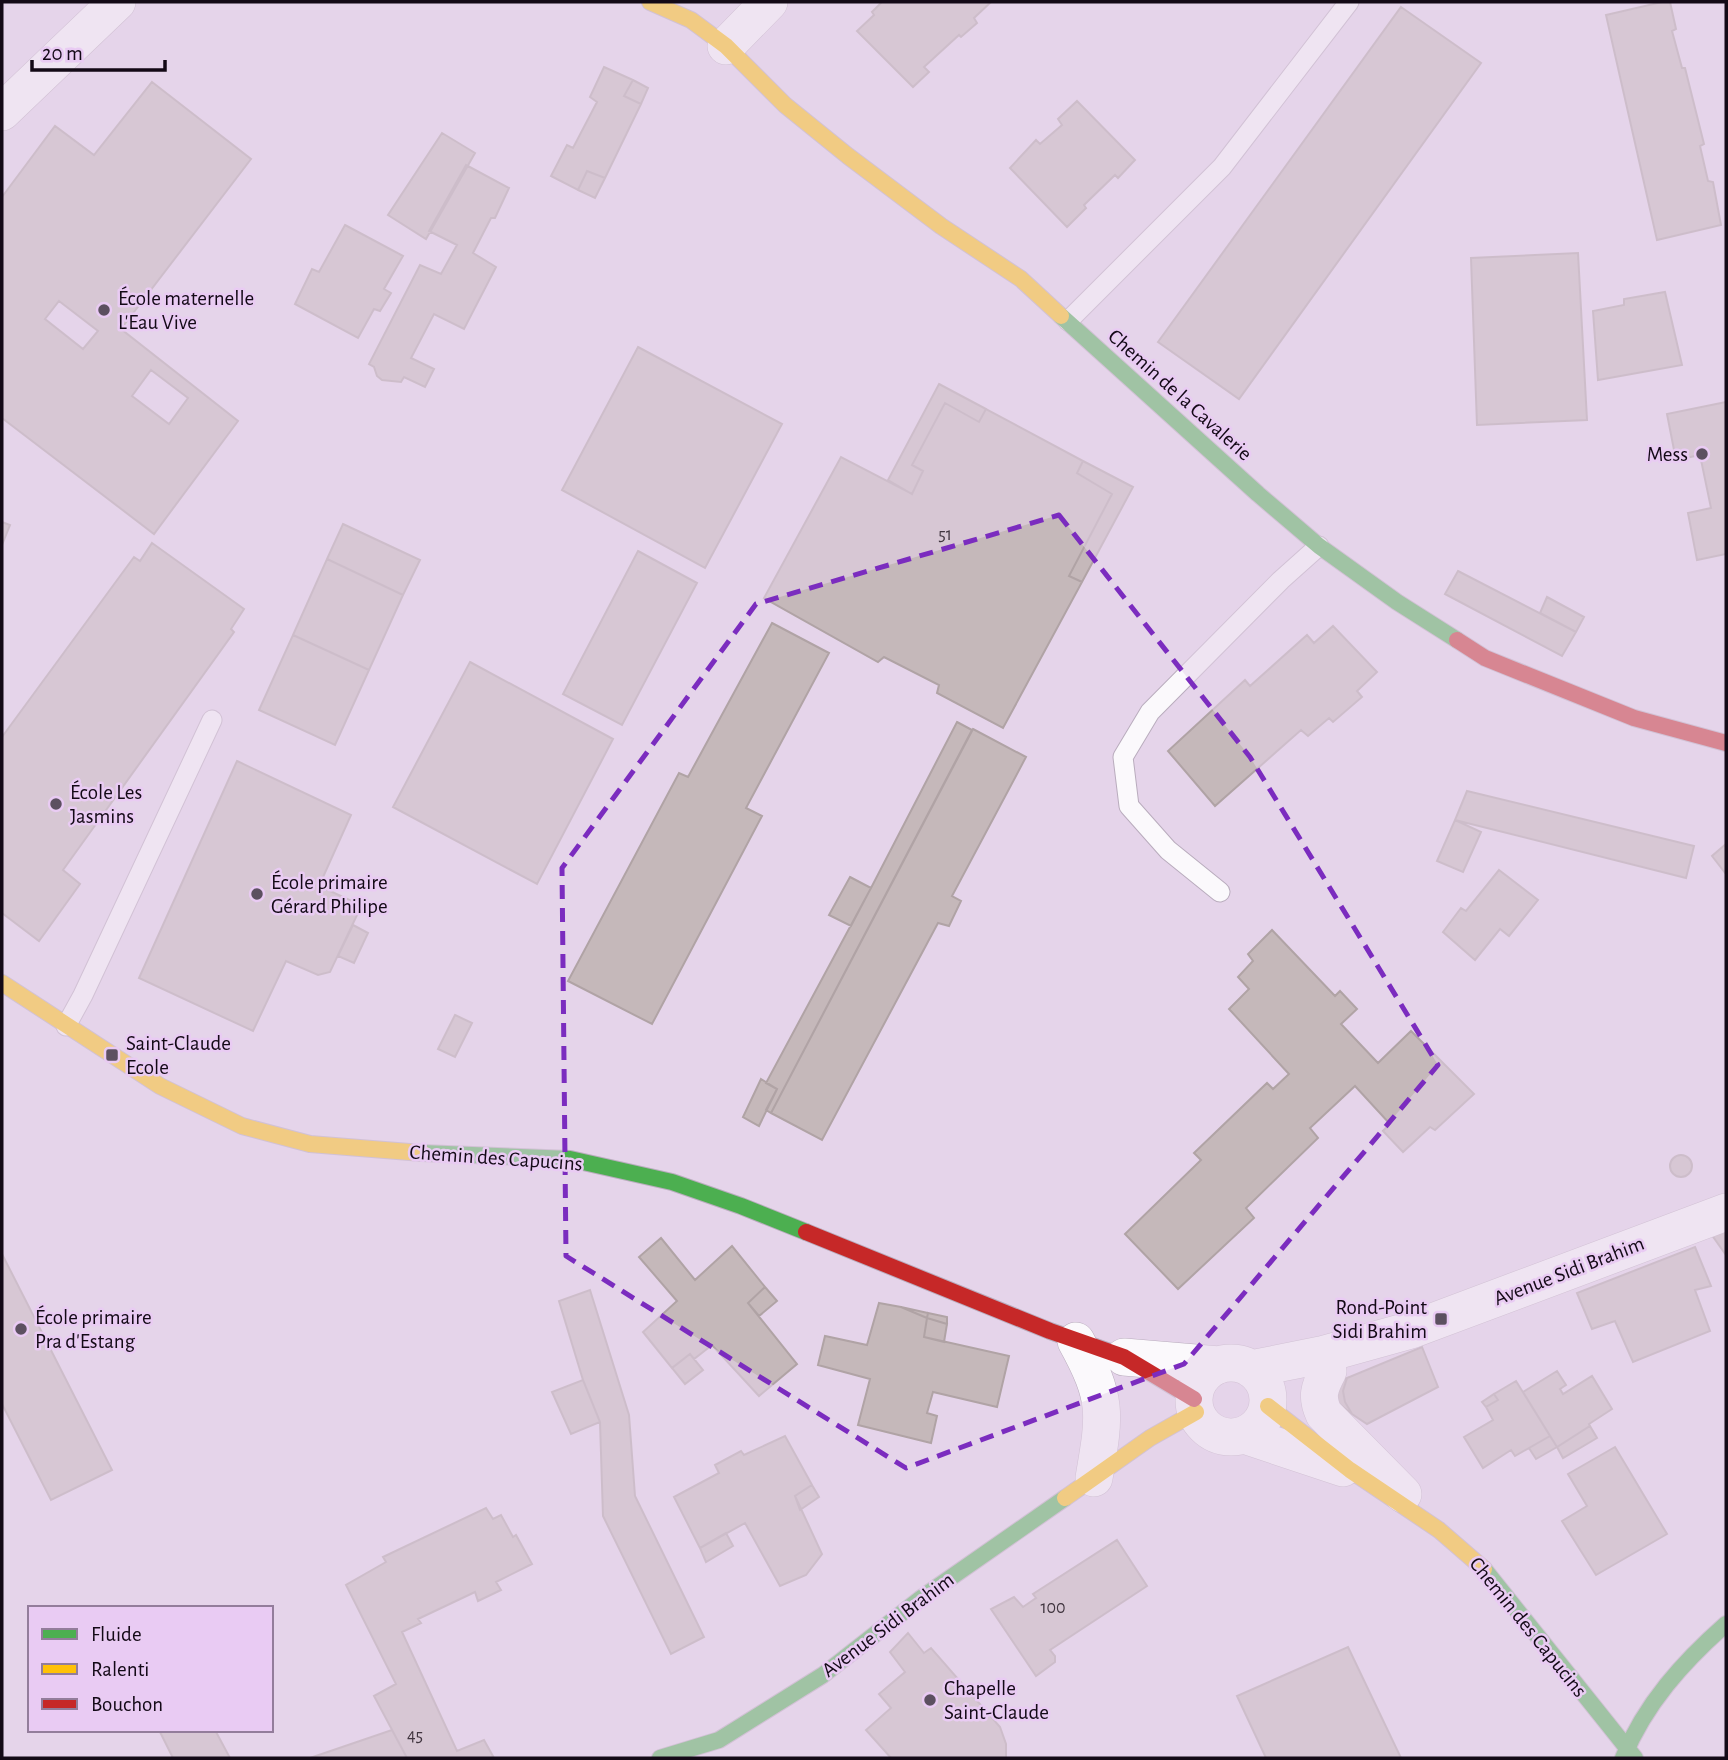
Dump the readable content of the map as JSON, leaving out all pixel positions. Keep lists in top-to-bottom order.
{
  "streets": {
    "street": ["Chemin de la Cavalerie", "Chemin des Capucins", "Avenue Sidi Brahim"]
  },
  "crossings": [
    ["Chemin des Capucins", "Avenue Sidi Brahim"]
  ],
  "places": {
    "other": [
      "École maternelle L'Eau Vive",
      "Mess",
      "École Les Jasmins",
      "École primaire Gérard Philipe",
      "École primaire Pra d'Estang",
      "Chapelle Saint-Claude"
    ],
    "transit": ["Saint-Claude Ecole", "Rond-Point Sidi Brahim"]
  },
  "house_numbers": ["51", "100", "45"],
  "legend": ["Fluide", "Ralenti", "Bouchon"],
  "scale_bar": "20 m"
}
